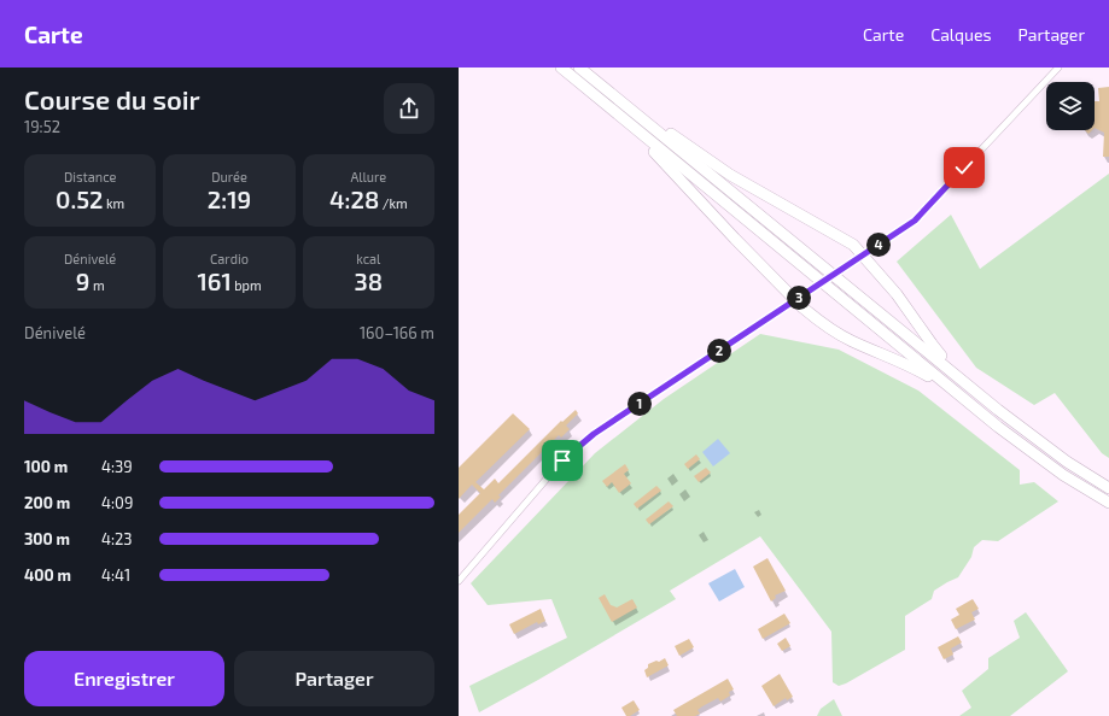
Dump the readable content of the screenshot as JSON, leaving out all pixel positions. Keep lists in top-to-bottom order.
{
  "page": {
    "header": "Carte",
    "nav": ["Carte", "Calques", "Partager"],
    "heading": ["Course du soir", "19:52"],
    "stats": [
      ["Distance", "0.52 km"],
      ["Durée", "2:19"],
      ["Allure", "4:28 /km"],
      ["Dénivelé", "9 m"],
      ["Cardio", "161 bpm"],
      ["kcal", "38"]
    ],
    "pins": [
      "4",
      "3",
      "2",
      "1"
    ],
    "chart": ["Dénivelé", "160–166 m"],
    "list": [
      {
        "name": "100 m",
        "note": "4:39"
      },
      {
        "name": "200 m",
        "note": "4:09"
      },
      {
        "name": "300 m",
        "note": "4:23"
      },
      {
        "name": "400 m",
        "note": "4:41"
      }
    ],
    "buttons": ["Enregistrer", "Partager"]
  }
}
